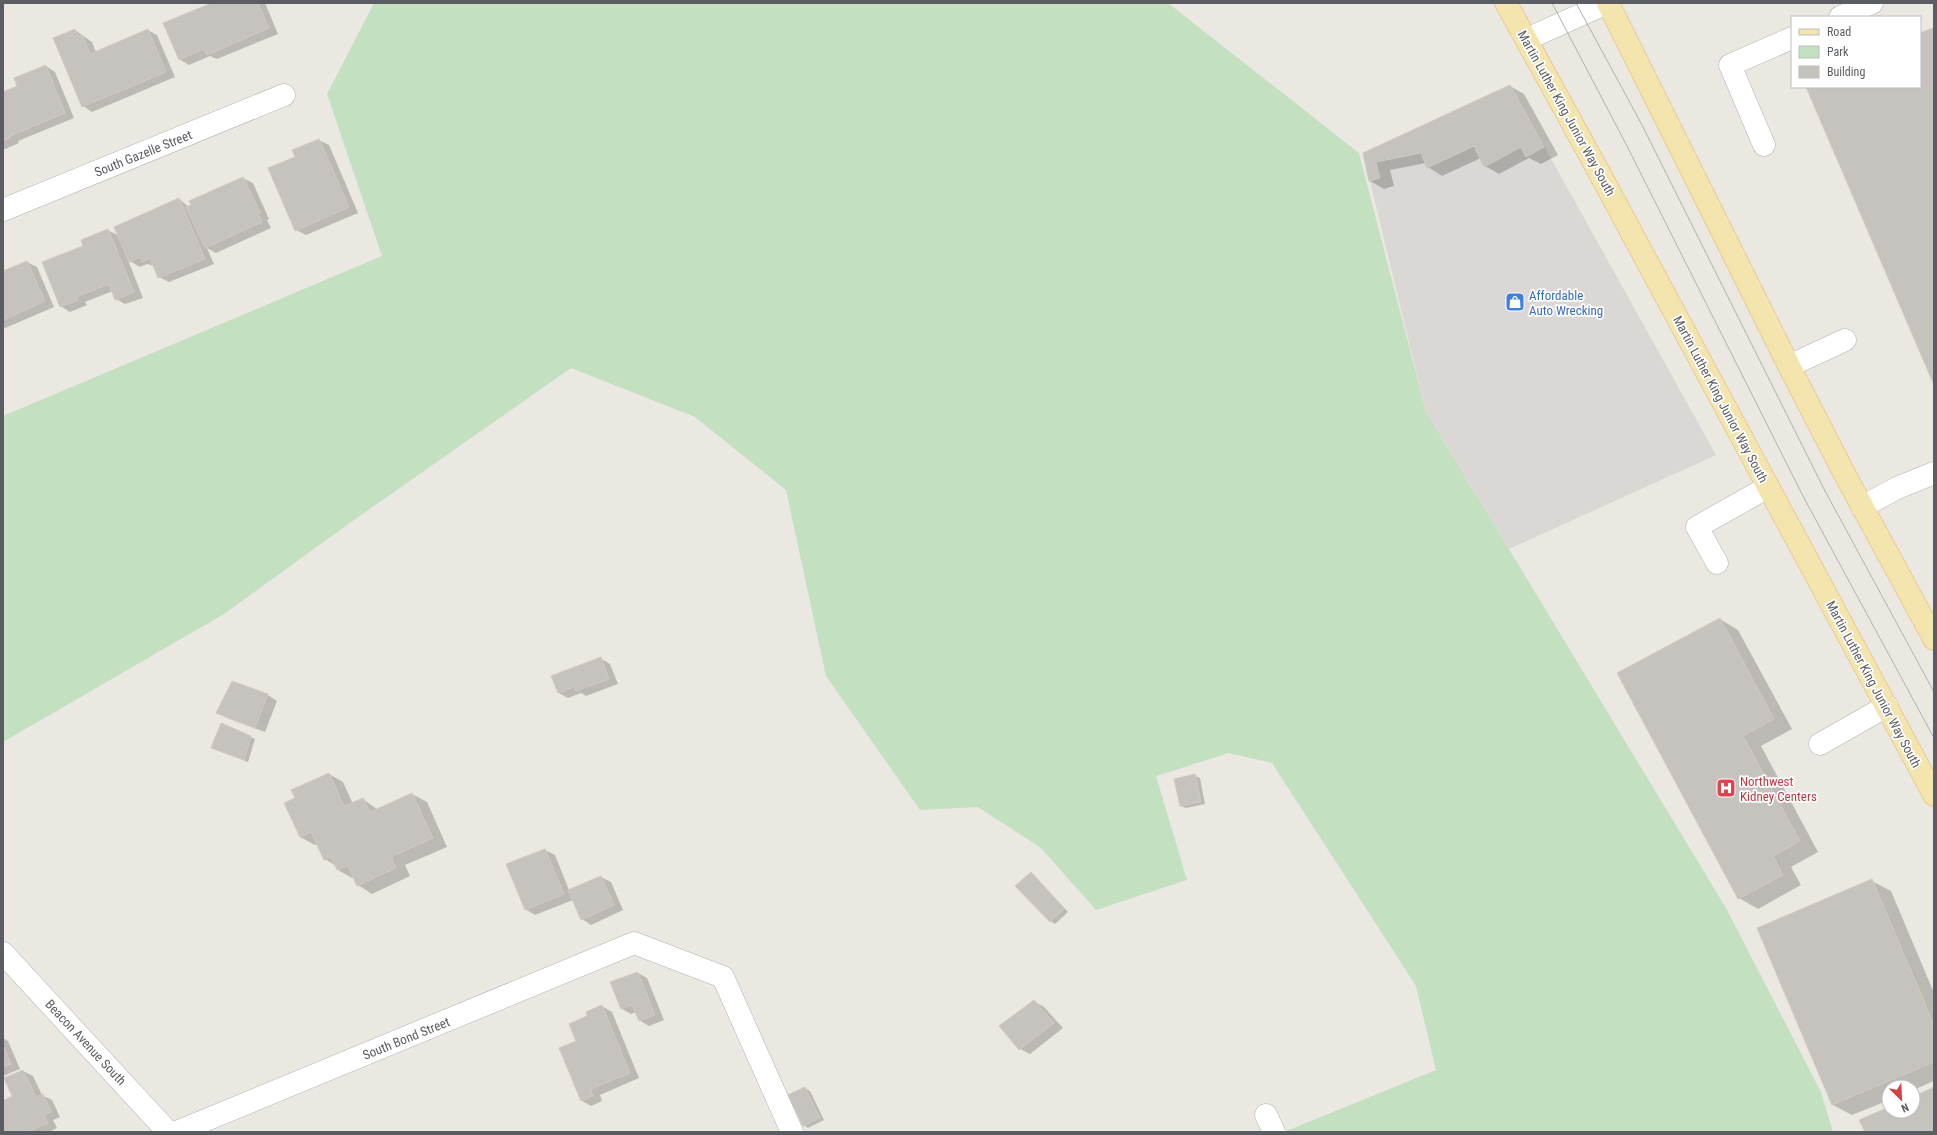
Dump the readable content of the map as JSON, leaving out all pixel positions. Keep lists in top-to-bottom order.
{
  "streets": {
    "main road": ["Martin Luther King Junior Way South"],
    "street": ["South Gazelle Street", "South Bond Street", "Beacon Avenue South"]
  },
  "places": {
    "shop": ["Affordable Auto Wrecking"],
    "hospital": ["Northwest Kidney Centers"]
  },
  "legend": ["Road", "Park", "Building"],
  "north": "bottom right"
}
